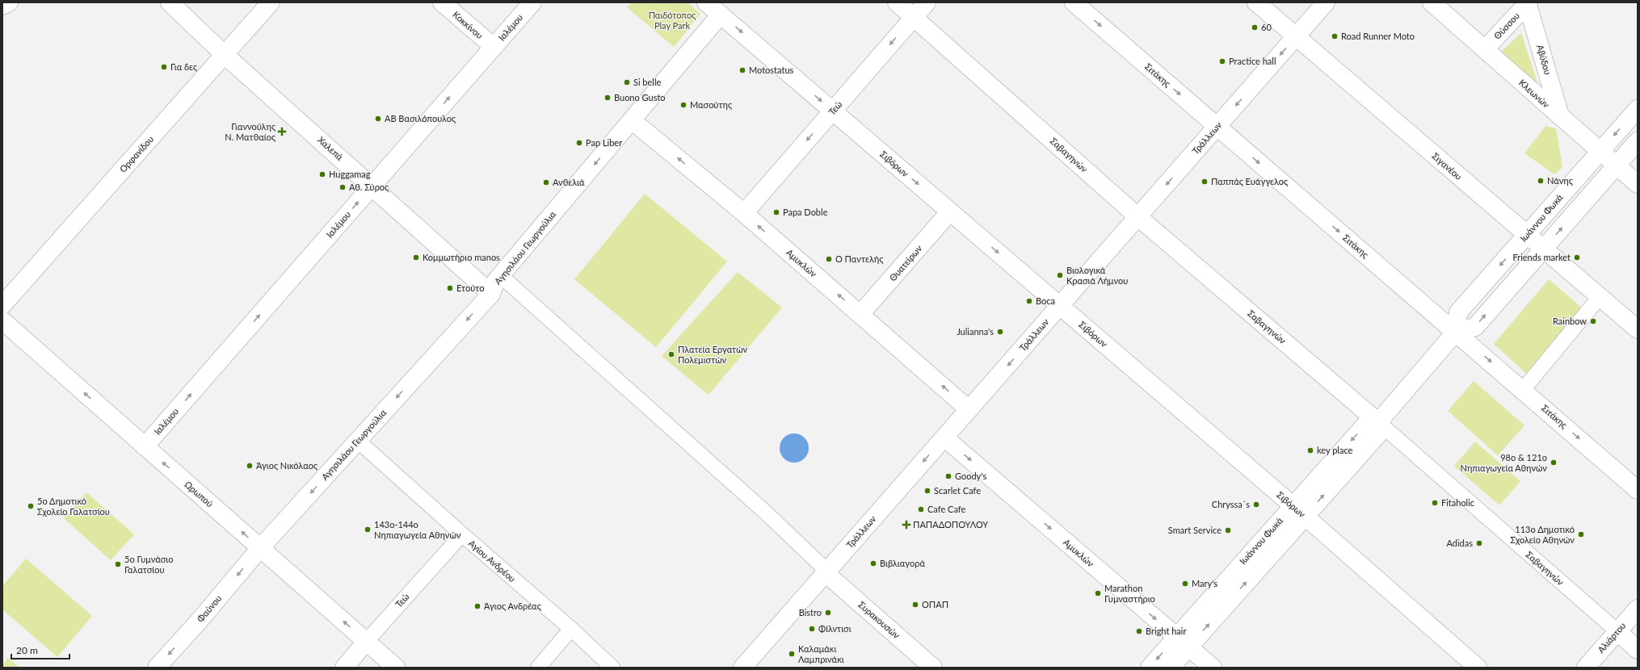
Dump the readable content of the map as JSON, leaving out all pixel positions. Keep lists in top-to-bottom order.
{
  "streets": {
    "street": [
      "Κοκκίνου",
      "Θύσσου",
      "Ιαλέμου",
      "Αβύδου",
      "Σιτάκης",
      "Κλεωνών",
      "Τεώ",
      "Τράλλεων",
      "Χαλεπά",
      "Ορφανίδου",
      "Σαβαγηνών",
      "Σιβόρων",
      "Σιγανέου",
      "Ιωάννου Φωκά",
      "Αγησιλάου Γεωργούλια",
      "Αμυκλών",
      "Θυατείρων",
      "Ωρωπού",
      "Αγίου Ανδρέου",
      "Φαύνου",
      "Συρακουσών",
      "Αλιάρτου"
    ]
  },
  "crossings": [
    ["Κοκκίνου", "Ιαλέμου"],
    ["Θύσσου", "Αβύδου"],
    ["Θύσσου", "Κλεωνών"],
    ["Ιαλέμου", "Χαλεπά"],
    ["Ιαλέμου", "Ωρωπού"],
    ["Αβύδου", "Κλεωνών"],
    ["Σιτάκης", "Τράλλεων"],
    ["Σιτάκης", "Ιωάννου Φωκά"],
    ["Κλεωνών", "Ιωάννου Φωκά"],
    ["Τεώ", "Σαβαγηνών"],
    ["Τεώ", "Σιβόρων"],
    ["Τεώ", "Αμυκλών"],
    ["Τεώ", "Ωρωπού"],
    ["Τεώ", "Αγίου Ανδρέου"],
    ["Τράλλεων", "Σαβαγηνών"],
    ["Τράλλεων", "Σιβόρων"],
    ["Τράλλεων", "Σιγανέου"],
    ["Τράλλεων", "Αμυκλών"],
    ["Τράλλεων", "Συρακουσών"],
    ["Χαλεπά", "Ορφανίδου"],
    ["Χαλεπά", "Αγησιλάου Γεωργούλια"],
    ["Σαβαγηνών", "Ιωάννου Φωκά"],
    ["Σαβαγηνών", "Αλιάρτου"],
    ["Σιβόρων", "Ιωάννου Φωκά"],
    ["Σιβόρων", "Αγησιλάου Γεωργούλια"],
    ["Σιβόρων", "Θυατείρων"],
    ["Σιγανέου", "Ιωάννου Φωκά"],
    ["Ιωάννου Φωκά", "Αμυκλών"],
    ["Αγησιλάου Γεωργούλια", "Αμυκλών"],
    ["Αγησιλάου Γεωργούλια", "Ωρωπού"],
    ["Αγησιλάου Γεωργούλια", "Αγίου Ανδρέου"],
    ["Αγησιλάου Γεωργούλια", "Φαύνου"],
    ["Αμυκλών", "Θυατείρων"],
    ["Ωρωπού", "Φαύνου"]
  ],
  "one_way": [
    "Ιαλέμου",
    "Σιτάκης",
    "Τεώ",
    "Τράλλεων",
    "Σιβόρων",
    "Αγησιλάου Γεωργούλια",
    "Ωρωπού",
    "Φαύνου"
  ],
  "parks": ["Παιδότοπος Play Park"],
  "places": {
    "other": [
      "60",
      "Road Runner Moto",
      "Practice hall",
      "Για δες",
      "Motostatus",
      "Si belle",
      "Buono Gusto",
      "Μασούτης",
      "ΑΒ Βασιλόπουλος",
      "Pap Liber",
      "Huggamag",
      "Νάνης",
      "Παππάς Ευάγγελος",
      "Ανθελιά",
      "Αθ. Σύρος",
      "Papa Doble",
      "Κομμωτήριο manos",
      "Friends market",
      "Ο Παντελής",
      "Βιολογικά Κρασιά Λήμνου",
      "Ετούτο",
      "Boca",
      "Rainbow",
      "Julianna's",
      "Πλατεία Εργατών Πολεμιστών",
      "key place",
      "98ο & 121ο Νηπιαγωγεία Αθηνών",
      "Άγιος Νικόλαος",
      "Goody's",
      "Scarlet Cafe",
      "Fitaholic",
      "Chryssa´s",
      "5ο Δημοτικό Σχολείο Γαλατσίου",
      "Cafe Cafe",
      "143ο-144ο Νηπιαγωγεία Αθηνών",
      "Smart Service",
      "113ο Δημοτικό Σχολείο Αθηνών",
      "Adidas",
      "Βιβλιαγορά",
      "5ο Γυμνάσιο Γαλατσίου",
      "Mary's",
      "Marathon Γυμναστήριο",
      "ΟΠΑΠ",
      "Άγιος Ανδρέας",
      "Bistro",
      "Φίλντισι",
      "Bright hair",
      "Καλαμάκι Λαμπρινάκι"
    ],
    "health": ["Γιαννούλης Ν. Ματθαίος", "ΠΑΠΑΔΟΠΟΥΛΟΥ"]
  },
  "scale_bar": "20 m"
}
